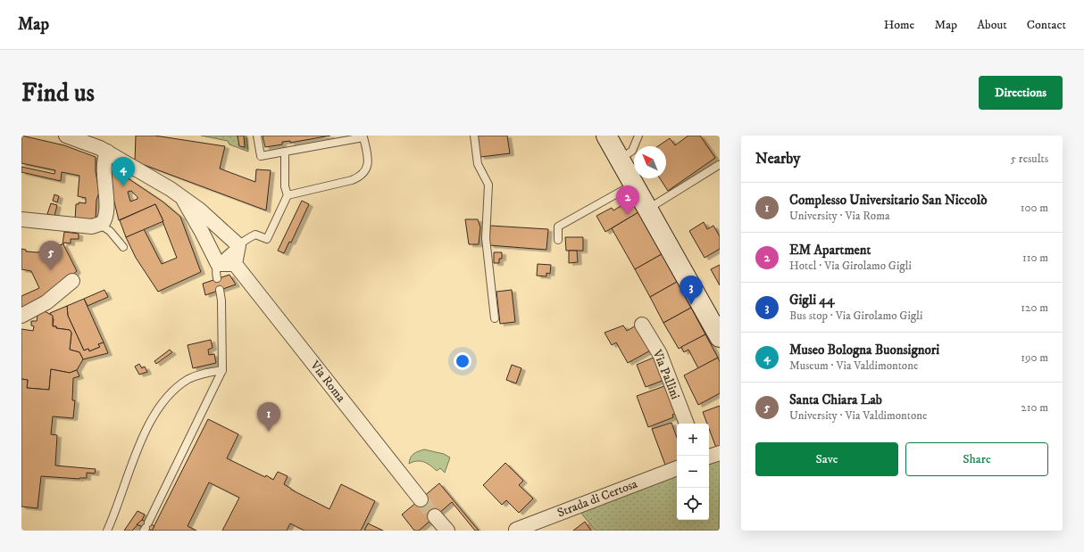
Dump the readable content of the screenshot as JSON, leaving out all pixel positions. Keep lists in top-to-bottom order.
{
  "streets": {
    "street": ["Via Pallini", "Via Roma", "Strada di Certosa"]
  },
  "north": "top left",
  "page": {
    "header": "Map",
    "nav": [
      "Home",
      "Map",
      "About",
      "Contact"
    ],
    "buttons": [
      "Directions",
      ["Save", "Share"]
    ],
    "title": "Find us",
    "heading": ["Nearby", "5 results"],
    "pins": [
      "4",
      "2",
      "5",
      "3",
      "1"
    ],
    "list": [
      {
        "mark": "1",
        "name": "Complesso Universitario San Niccolò",
        "note": "University · Via Roma",
        "value": "100 m"
      },
      {
        "mark": "2",
        "name": "EM Apartment",
        "note": "Hotel · Via Girolamo Gigli",
        "value": "110 m"
      },
      {
        "mark": "3",
        "name": "Gigli 44",
        "note": "Bus stop · Via Girolamo Gigli",
        "value": "120 m"
      },
      {
        "mark": "4",
        "name": "Museo Bologna Buonsignori",
        "note": "Museum · Via Valdimontone",
        "value": "190 m"
      },
      {
        "mark": "5",
        "name": "Santa Chiara Lab",
        "note": "University · Via Valdimontone",
        "value": "210 m"
      }
    ],
    "map_buttons": ["+", "−"]
  }
}
